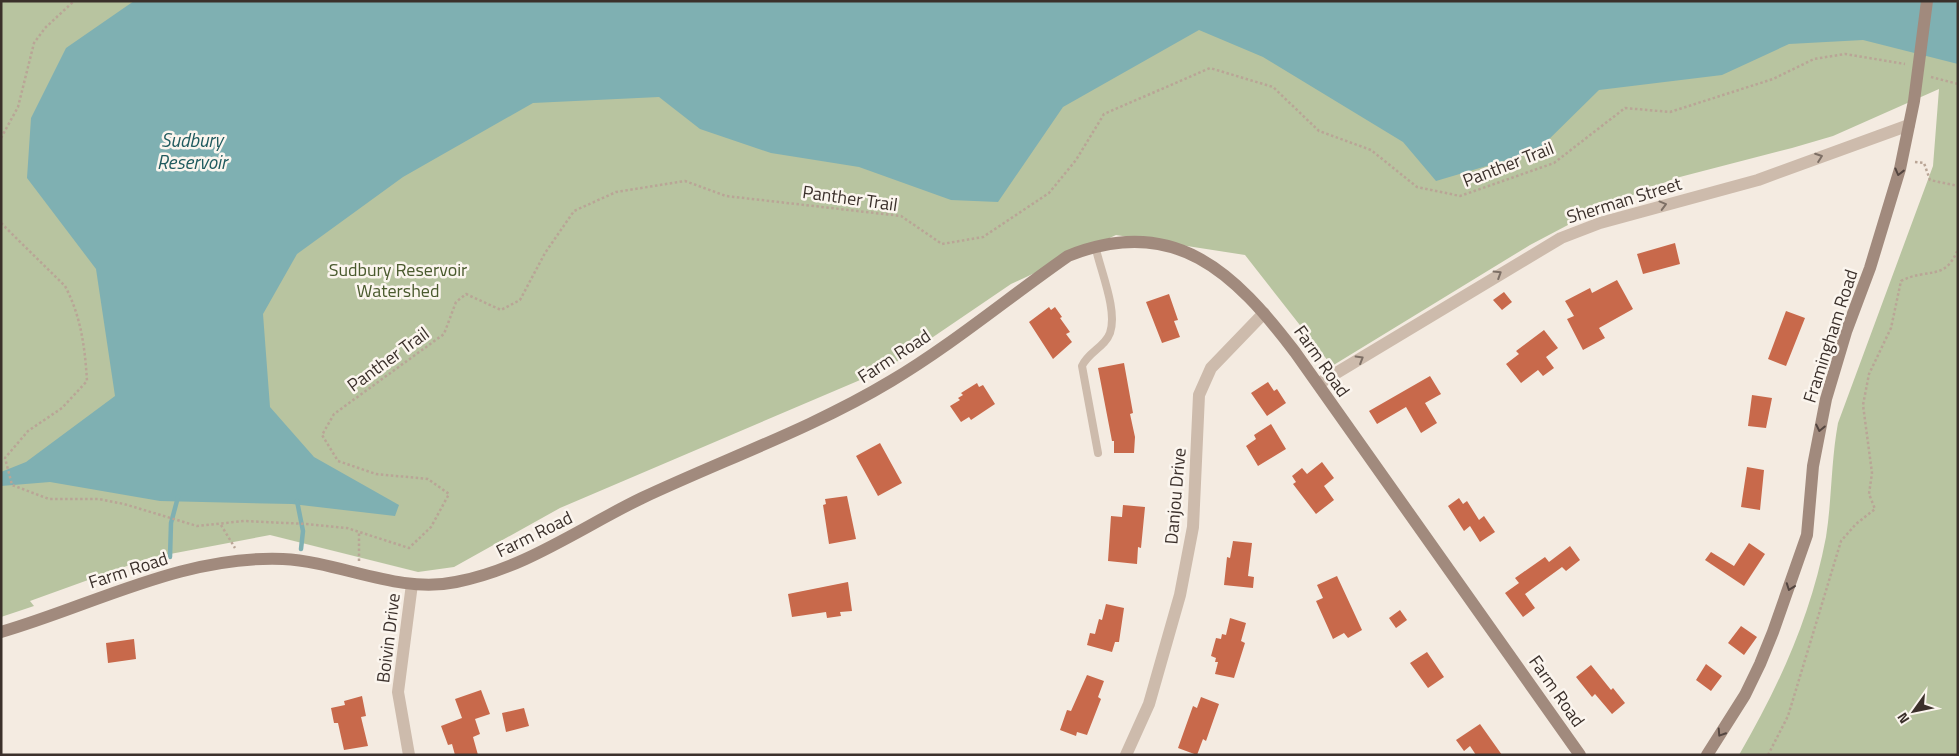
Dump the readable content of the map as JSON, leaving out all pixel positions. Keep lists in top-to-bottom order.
{
  "streets": {
    "street": [
      "Sherman Street",
      "Framingham Road",
      "Farm Road",
      "Danjou Drive",
      "Boivin Drive"
    ],
    "path": ["Panther Trail"]
  },
  "crossings": [
    ["Panther Trail", "Framingham Road"],
    ["Sherman Street", "Framingham Road"],
    ["Sherman Street", "Farm Road"],
    ["Farm Road", "Danjou Drive"],
    ["Farm Road", "Boivin Drive"]
  ],
  "one_way": ["Sherman Street", "Framingham Road"],
  "water": ["Sudbury Reservoir"],
  "parks": ["Sudbury Reservoir Watershed"],
  "north": "bottom left"
}
